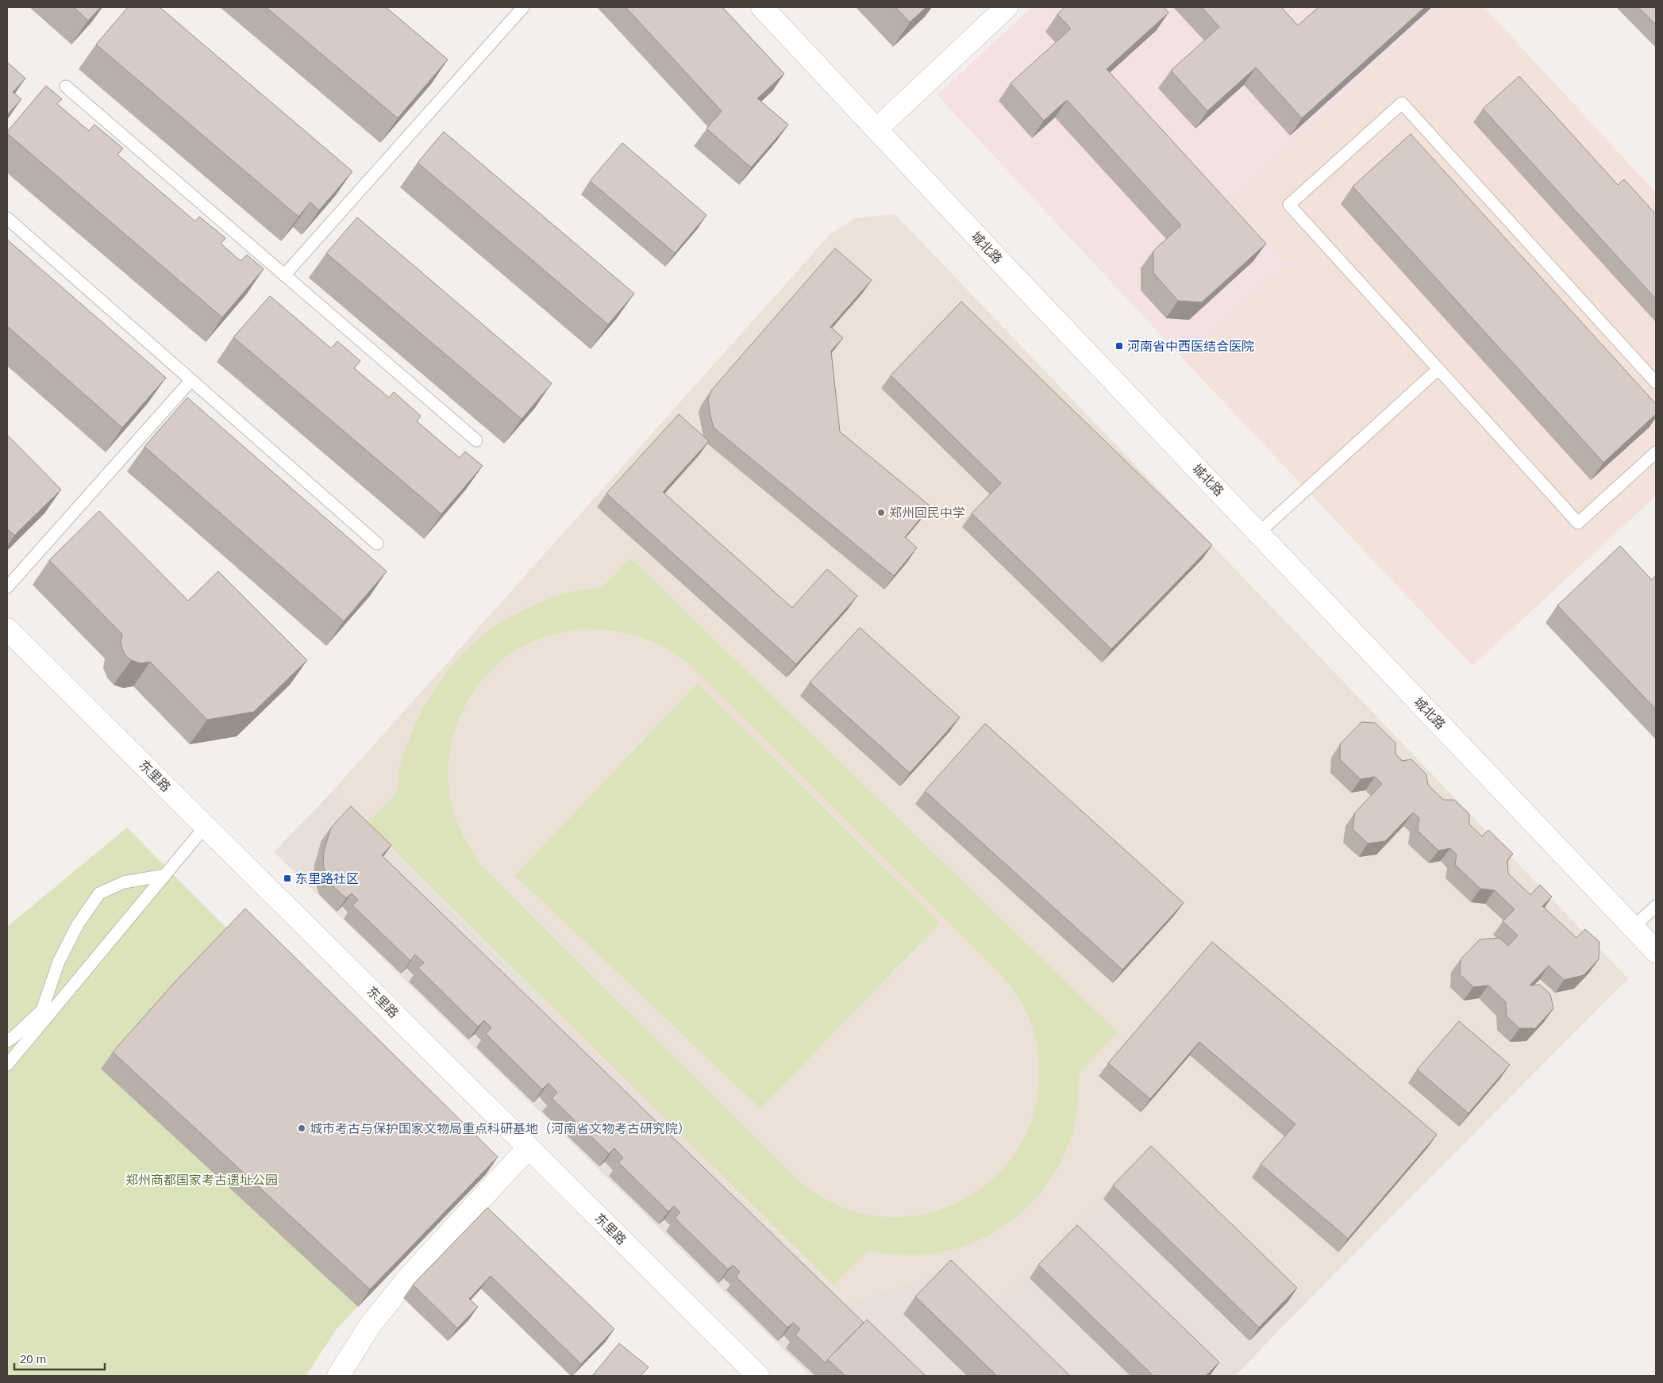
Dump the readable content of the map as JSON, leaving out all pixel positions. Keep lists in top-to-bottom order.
{
  "streets": {
    "street": ["城北路", "东里路"]
  },
  "parks": ["郑州商都国家考古遗址公园"],
  "places": {
    "transit": ["河南省中西医结合医院", "东里路社区"],
    "other": ["郑州回民中学", "城市考古与保护国家文物局重点科研基地（河南省文物考古研究院）"]
  },
  "scale_bar": "20 m"
}
